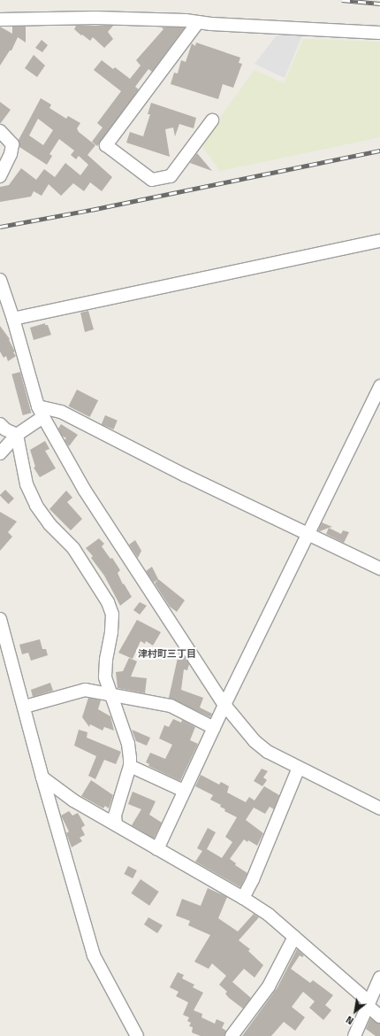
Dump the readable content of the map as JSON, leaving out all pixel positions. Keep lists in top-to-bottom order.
{
  "districts": ["津村町三丁目"],
  "north": "bottom left"
}
